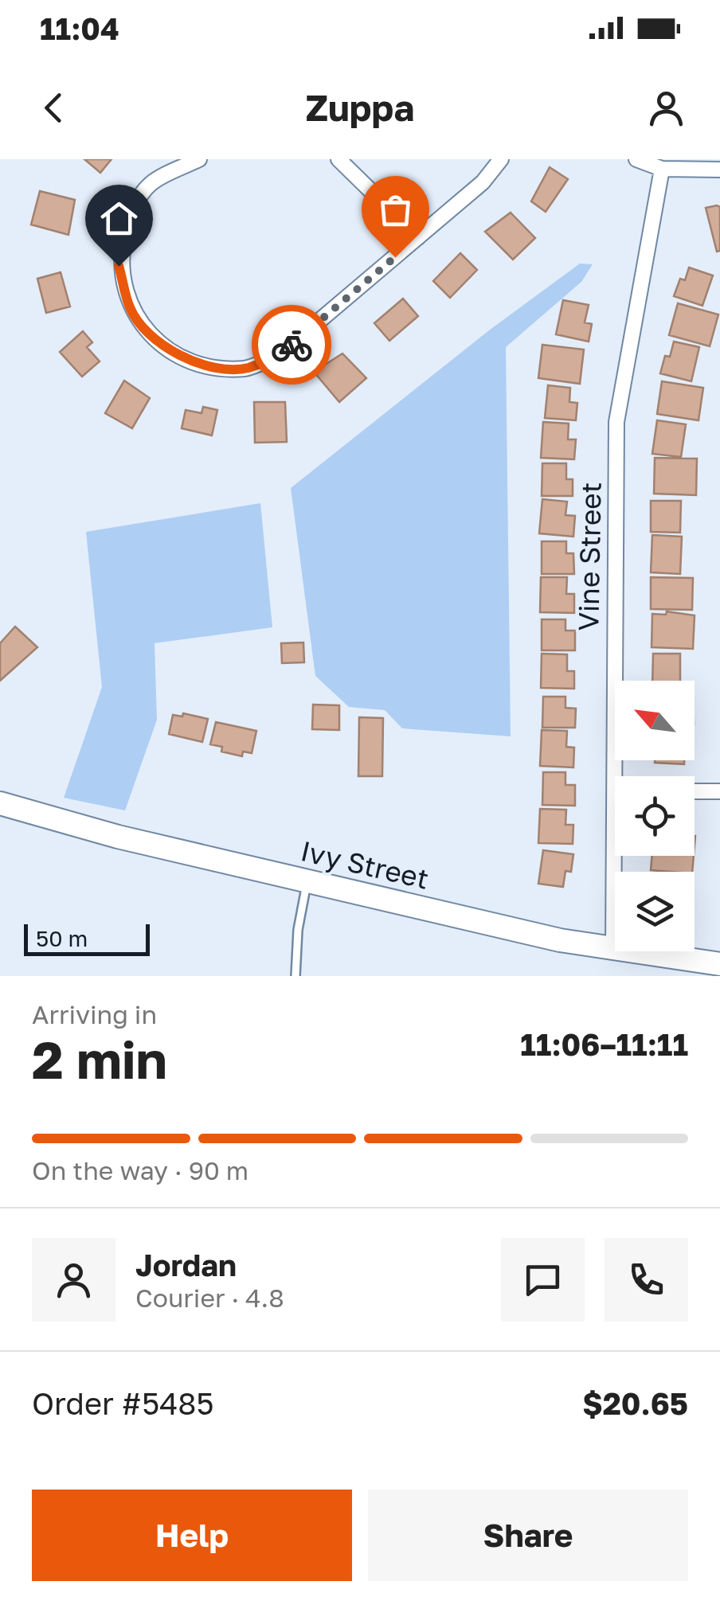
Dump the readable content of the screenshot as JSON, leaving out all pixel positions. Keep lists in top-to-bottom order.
{
  "streets": {
    "main road": ["Ivy Street"],
    "street": ["Vine Street"]
  },
  "crossings": [
    ["Vine Street", "Ivy Street"]
  ],
  "scale_bar": "50 m",
  "north": "top left",
  "page": {
    "status": "11:04",
    "header": "Zuppa",
    "scale": "50 m",
    "heading": ["2 min", "Arriving in", "11:06–11:11"],
    "panel": [
      "Jordan",
      "Courier · 4.8",
      "Order #5485",
      "$20.65"
    ],
    "bar": "On the way · 90 m",
    "buttons": ["Help", "Share"]
  }
}
